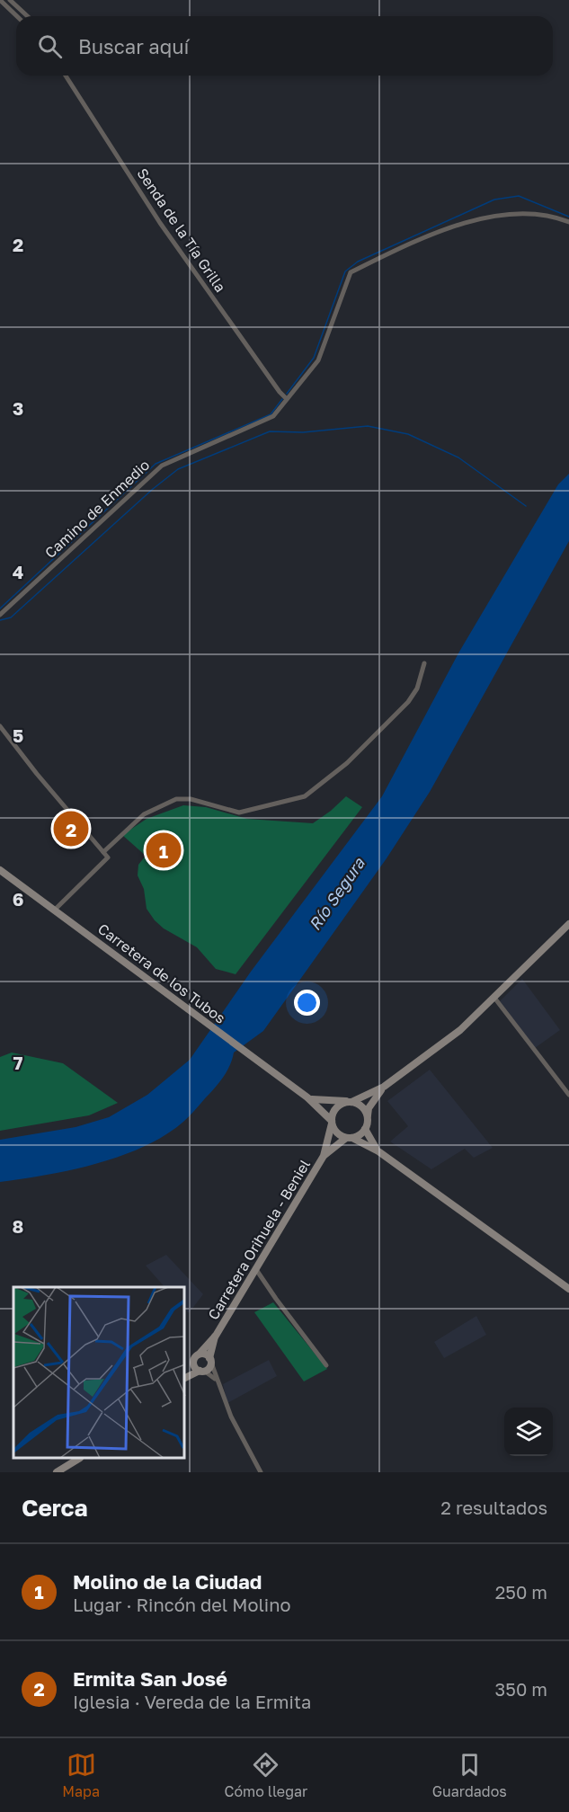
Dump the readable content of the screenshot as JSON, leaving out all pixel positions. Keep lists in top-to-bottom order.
{
  "streets": {
    "main road": ["Carretera de los Tubos", "Carretera Orihuela - Beniel"],
    "street": ["Senda de la Tía Grilla", "Camino de Enmedio"]
  },
  "crossings": [
    ["Senda de la Tía Grilla", "Camino de Enmedio"],
    ["Carretera de los Tubos", "Carretera Orihuela - Beniel"]
  ],
  "water": ["Río Segura"],
  "page": {
    "search": "Buscar aquí",
    "pins": ["2", "1"],
    "heading": ["Cerca", "2 resultados"],
    "list": [
      {
        "mark": "1",
        "name": "Molino de la Ciudad",
        "note": "Lugar · Rincón del Molino",
        "value": "250 m"
      },
      {
        "mark": "2",
        "name": "Ermita San José",
        "note": "Iglesia · Vereda de la Ermita",
        "value": "350 m"
      }
    ],
    "nav": ["Mapa", "Cómo llegar", "Guardados"]
  },
  "grid": {
    "rows": [
      "2",
      "3",
      "4",
      "5",
      "6",
      "7",
      "8"
    ]
  }
}
